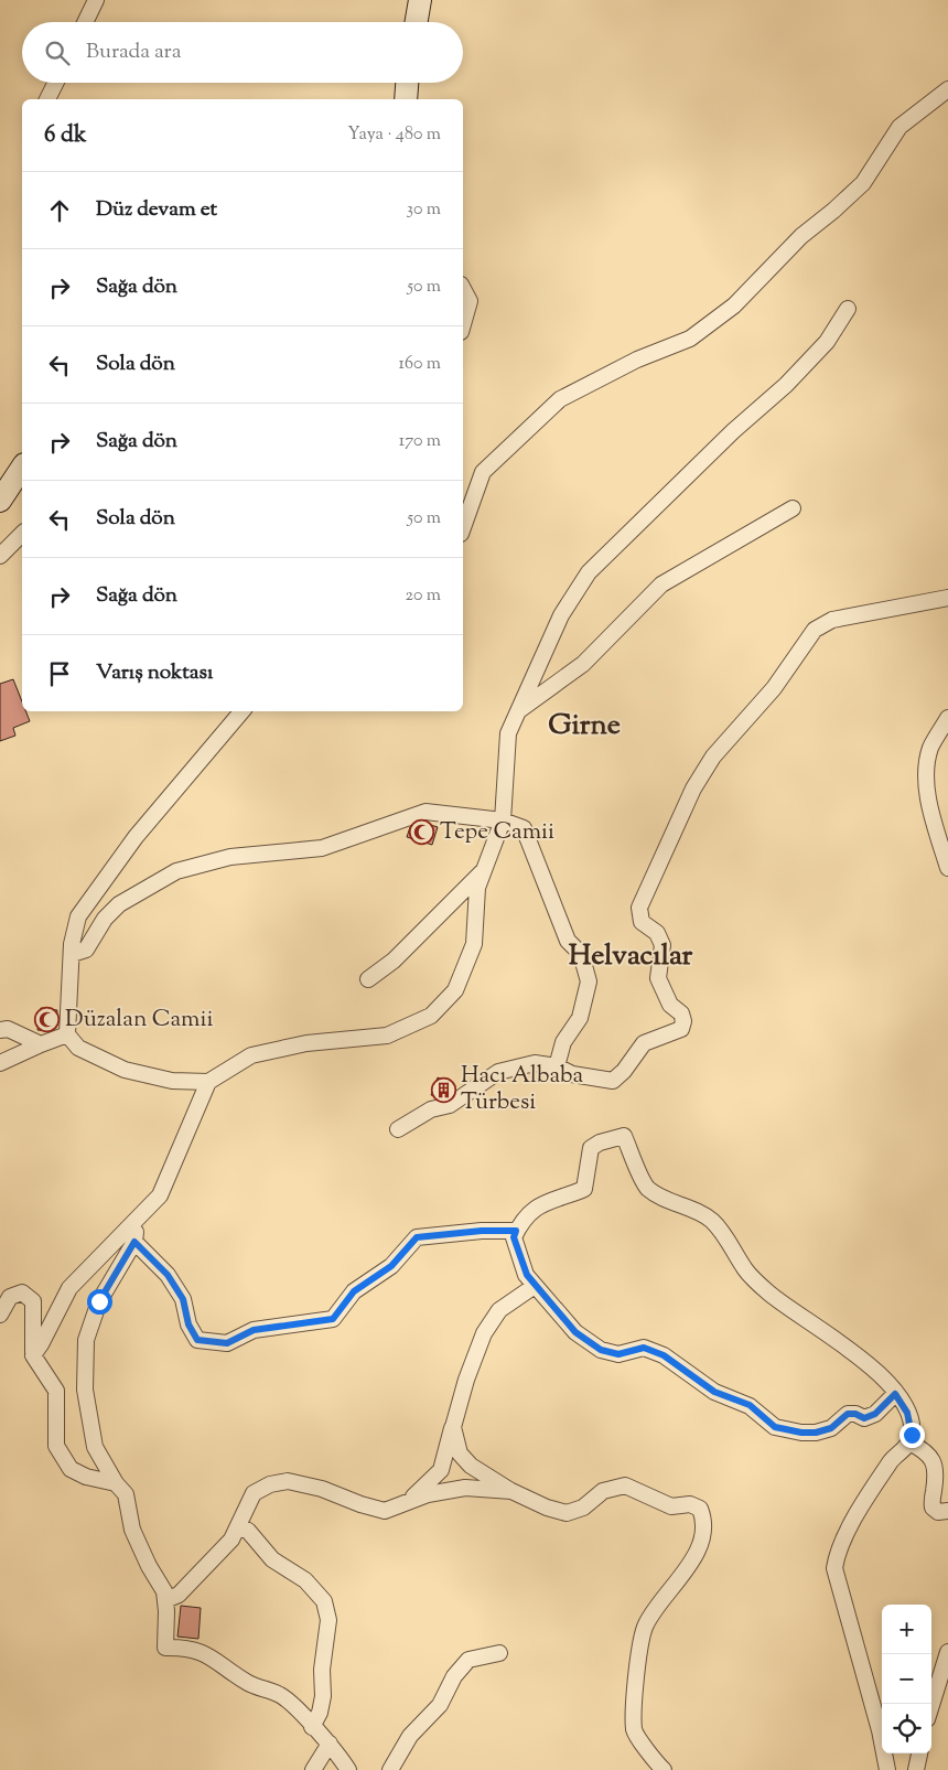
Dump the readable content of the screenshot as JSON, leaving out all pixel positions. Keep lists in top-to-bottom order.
{
  "districts": ["Girne", "Helvacılar"],
  "places": {
    "mosque": ["Tepe Camii", "Düzalan Camii"],
    "building": ["Hacı Albaba Türbesi"]
  },
  "page": {
    "search": "Burada ara",
    "heading": ["6 dk", "Yaya · 480 m"],
    "list": [
      ["Düz devam et", "30 m"],
      ["Sağa dön", "50 m"],
      ["Sola dön", "160 m"],
      ["Sağa dön", "170 m"],
      ["Sola dön", "50 m"],
      ["Sağa dön", "20 m"],
      "Varış noktası"
    ],
    "map_buttons": ["+", "−"]
  }
}
